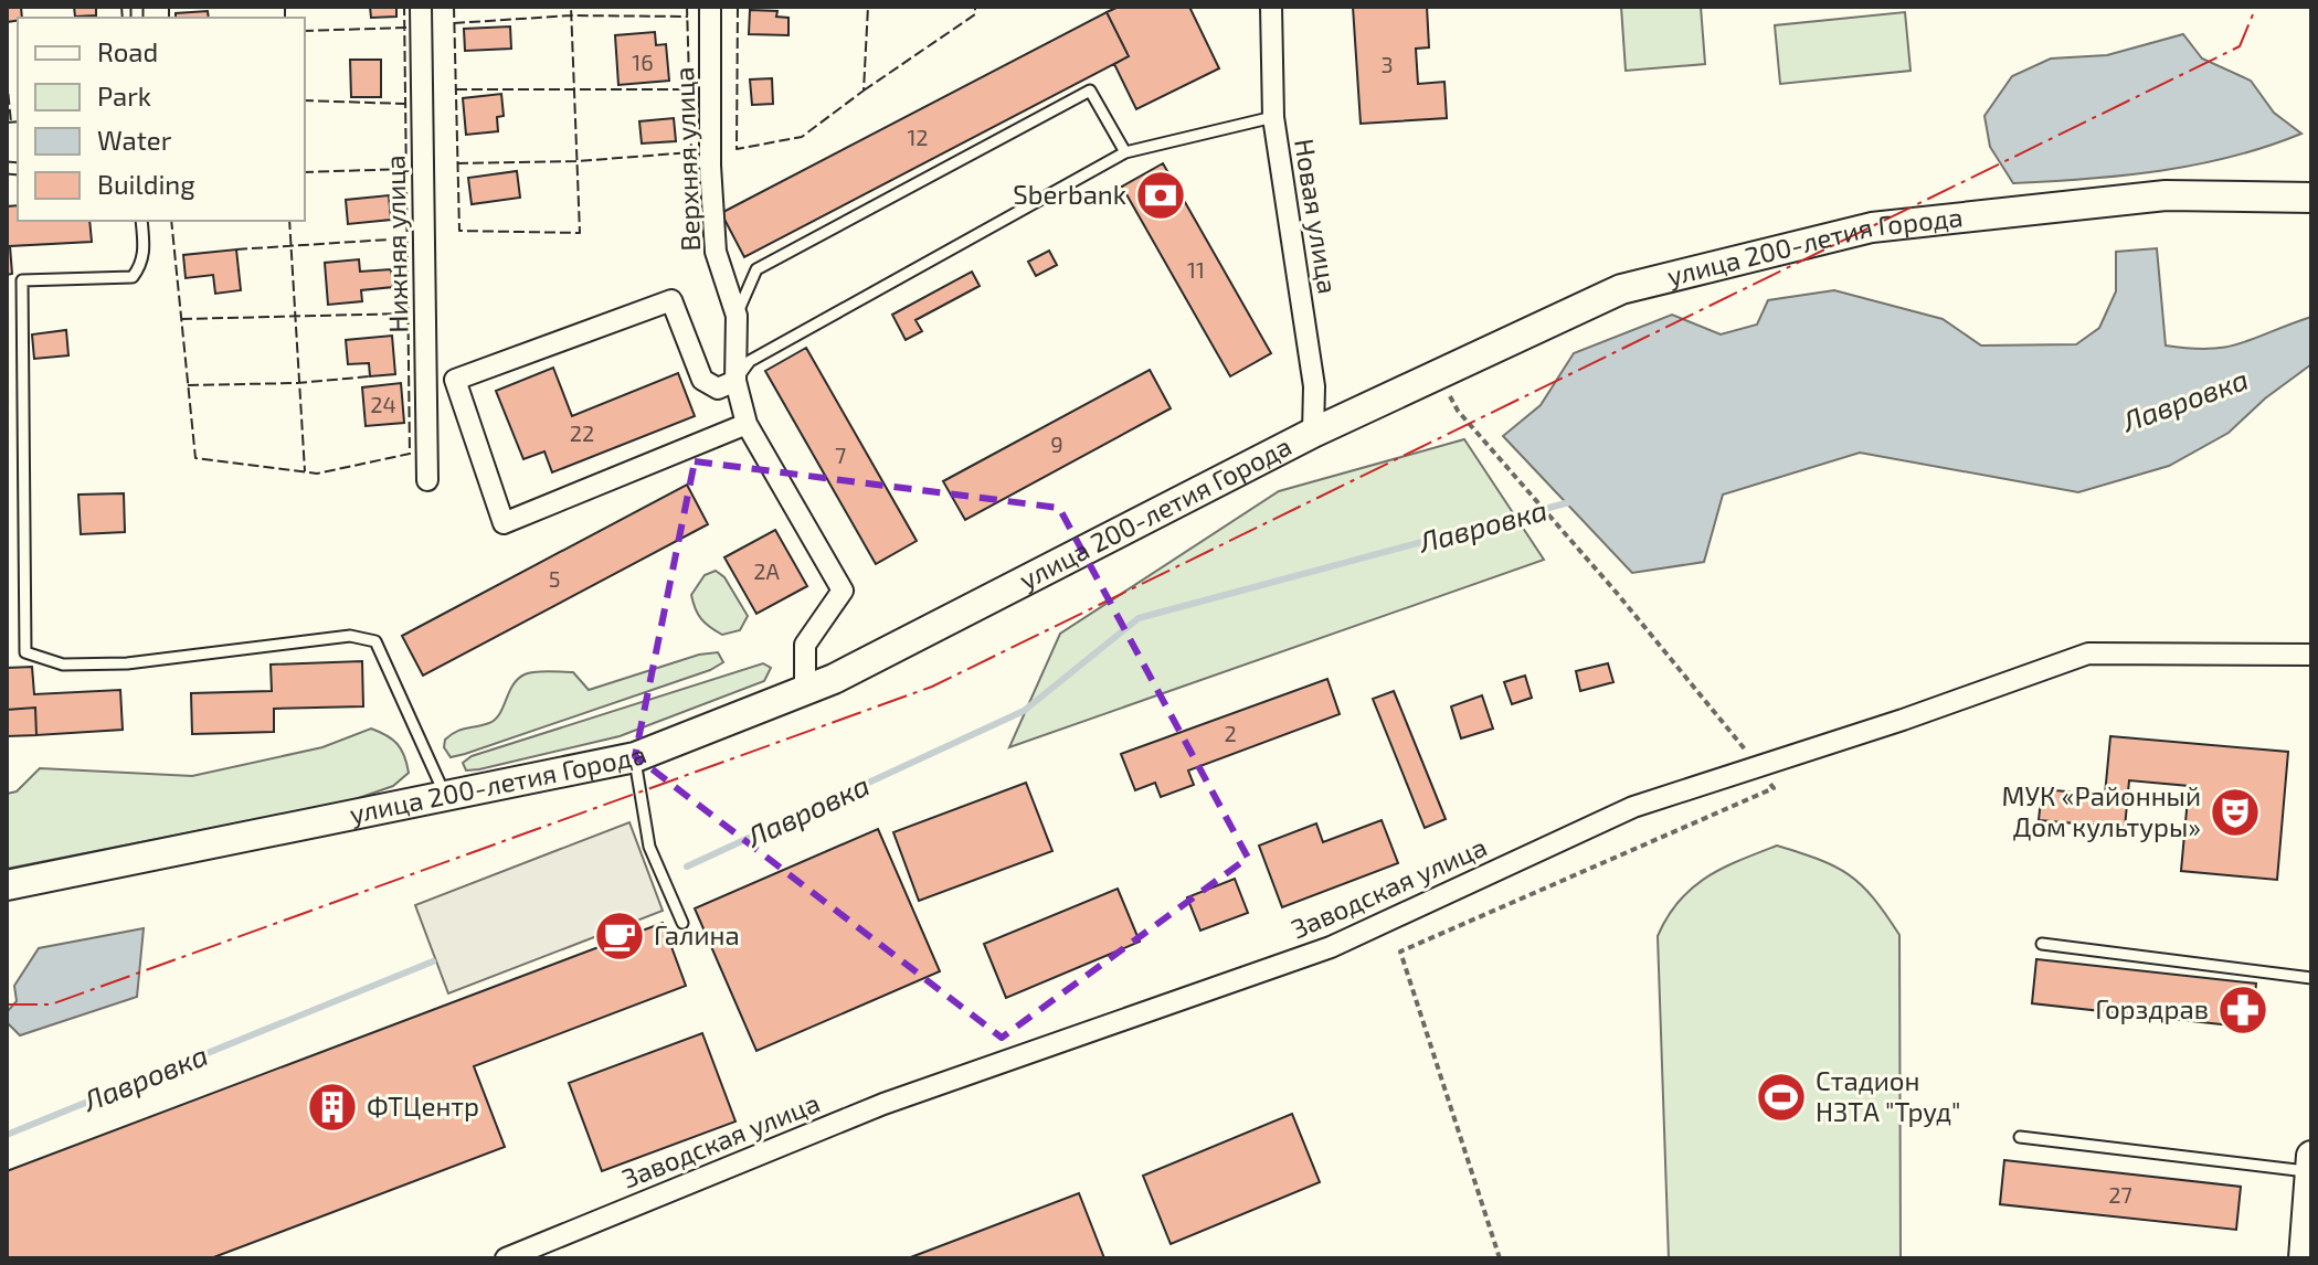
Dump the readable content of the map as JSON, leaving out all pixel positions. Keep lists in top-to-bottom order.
{
  "streets": {
    "street": [
      "Верхняя улица",
      "Новая улица",
      "Нижняя улица",
      "улица 200-летия Города",
      "Заводская улица"
    ]
  },
  "crossings": [
    ["Верхняя улица", "улица 200-летия Города"],
    ["Новая улица", "улица 200-летия Города"]
  ],
  "water": ["Лавровка"],
  "places": {
    "bank": ["Sberbank"],
    "theatre": ["МУК «Районный Дом культуры»"],
    "cafe": ["Галина"],
    "pharmacy": ["Горздрав"],
    "sports": ["Стадион НЗТА \"Труд\""],
    "building": ["ФТЦентр"]
  },
  "house_numbers": [
    "16",
    "3",
    "12",
    "11",
    "24",
    "22",
    "9",
    "7",
    "2А",
    "5",
    "2",
    "27"
  ],
  "legend": [
    "Road",
    "Park",
    "Water",
    "Building"
  ]
}
